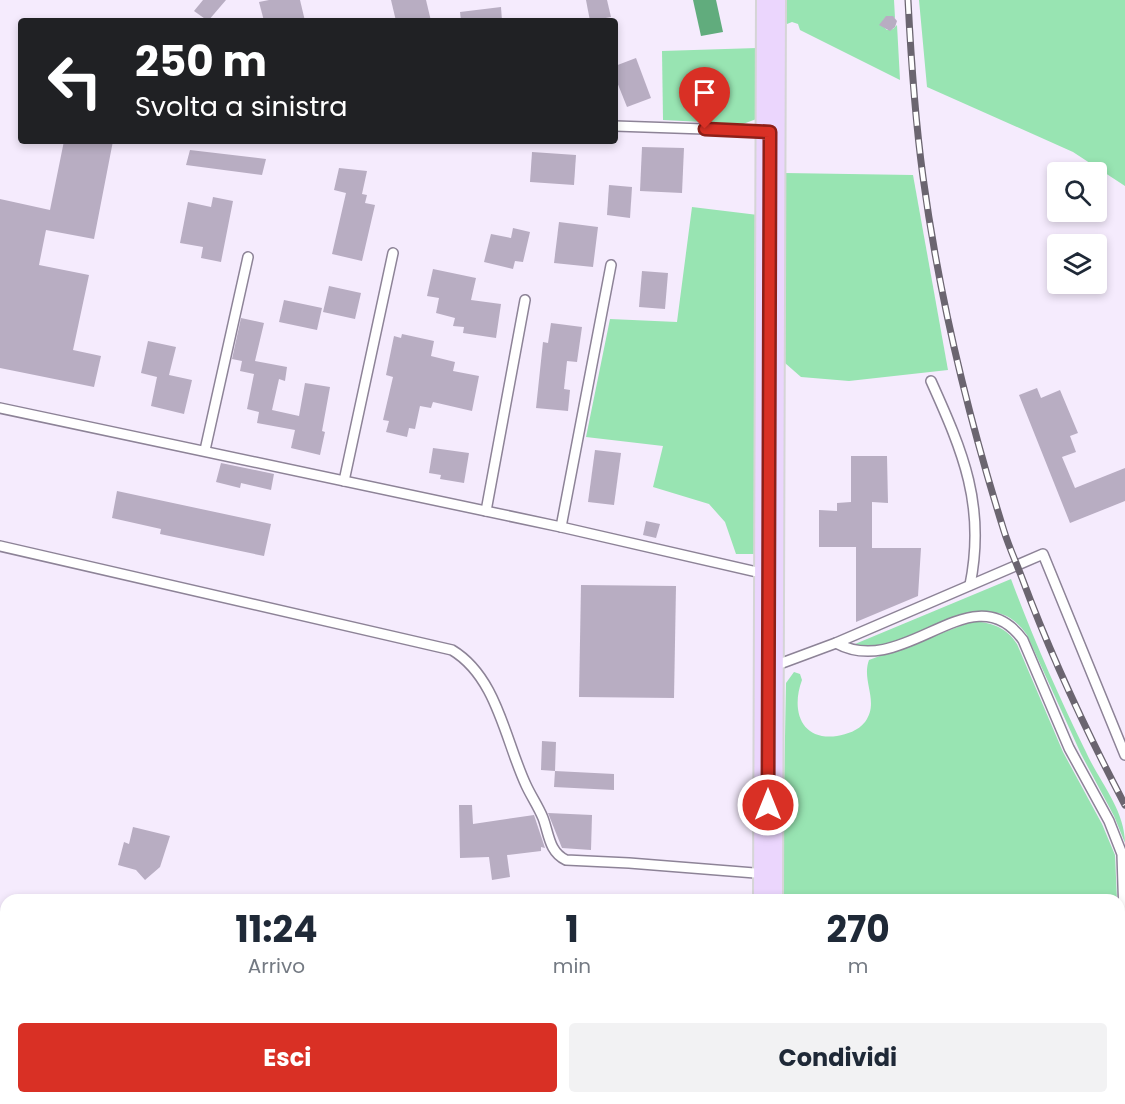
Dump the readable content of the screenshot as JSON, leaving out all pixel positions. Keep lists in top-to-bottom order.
{
  "page": {
    "turn": ["250 m", "Svolta a sinistra"],
    "eta": [
      "11:24",
      "Arrivo",
      "1",
      "min",
      "270",
      "m"
    ],
    "buttons": ["Esci", "Condividi"]
  }
}
